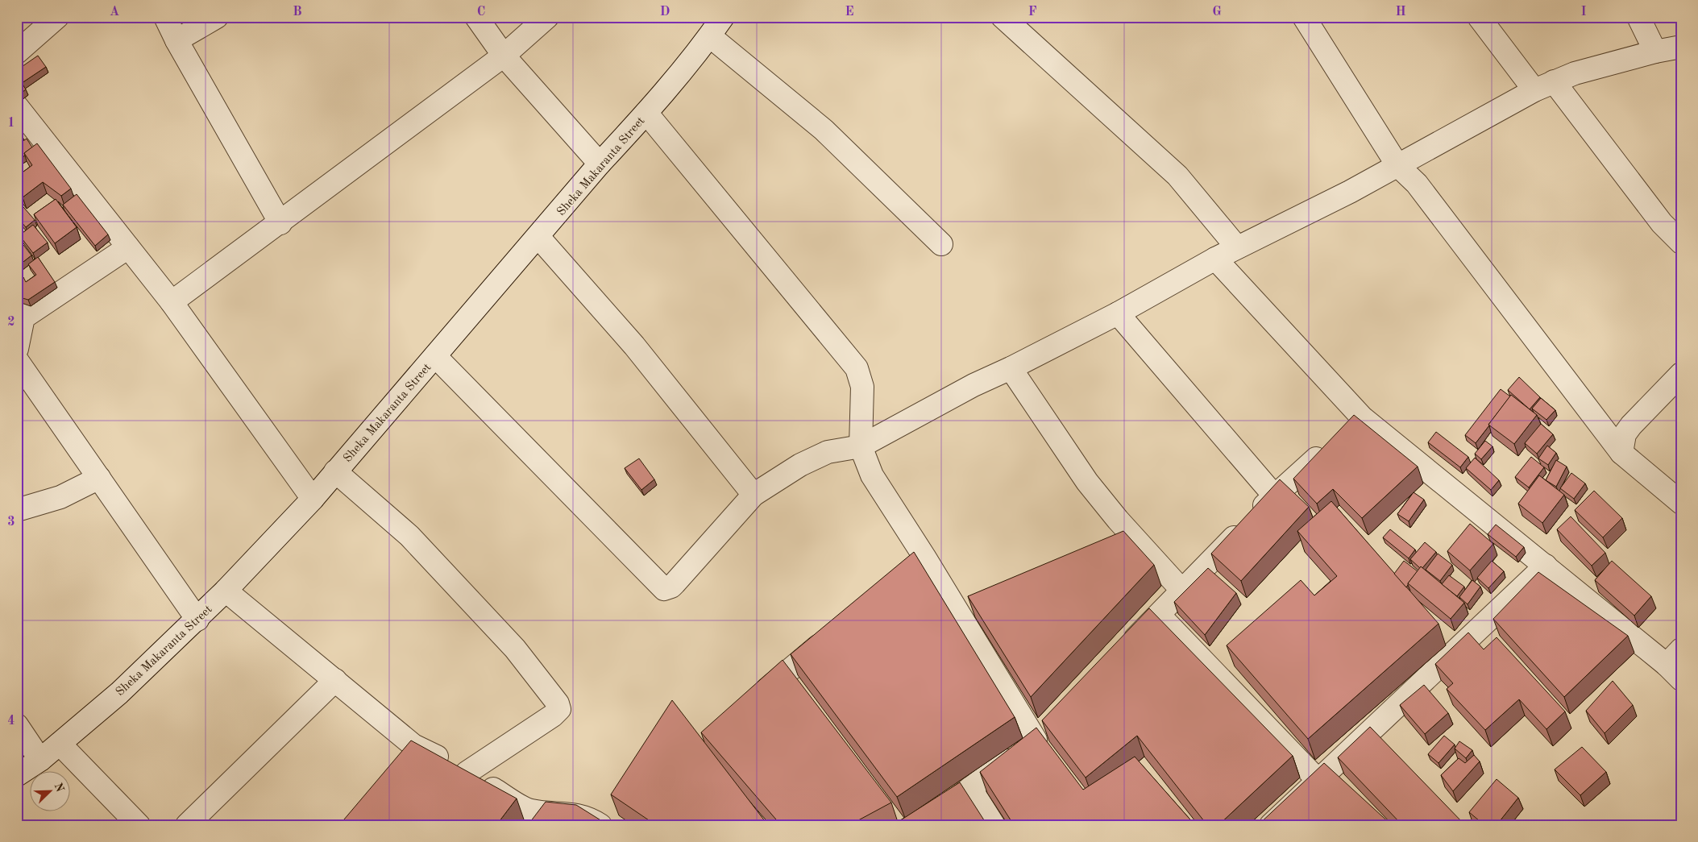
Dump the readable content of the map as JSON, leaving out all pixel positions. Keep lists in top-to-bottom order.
{
  "streets": {
    "street": ["Sheka Makaranta Street"]
  },
  "north": "top right",
  "grid": {
    "columns": [
      "A",
      "B",
      "C",
      "D",
      "E",
      "F",
      "G",
      "H",
      "I"
    ],
    "rows": [
      "1",
      "2",
      "3",
      "4"
    ]
  }
}
